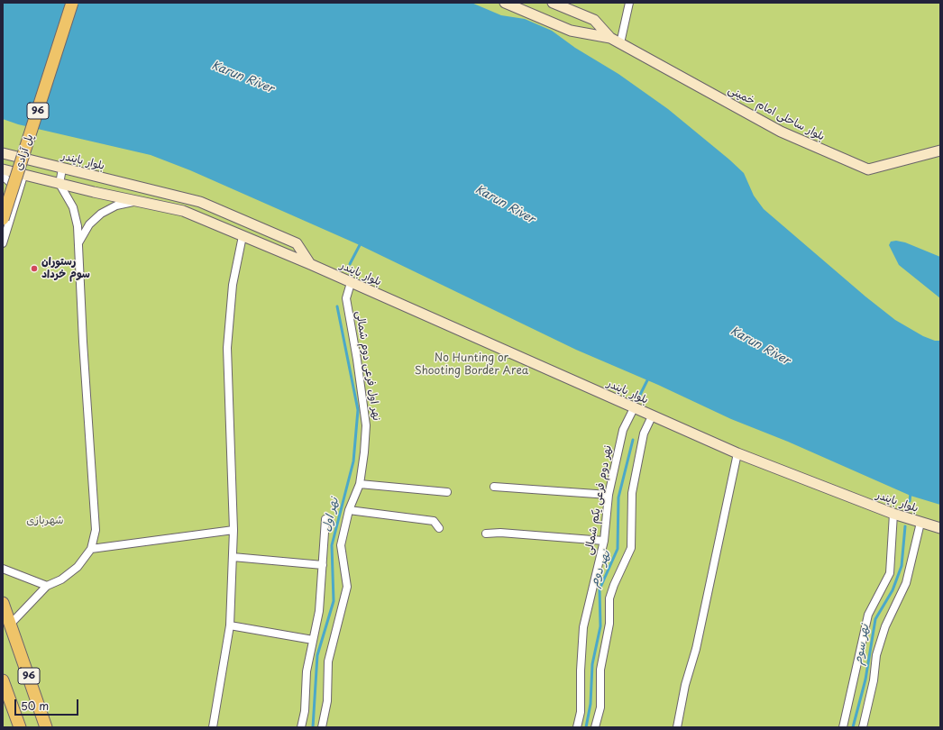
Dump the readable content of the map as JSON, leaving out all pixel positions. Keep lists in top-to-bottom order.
{
  "streets": {
    "main road": ["96", "پل آزادی"],
    "street": [
      "بلوار ساحلی امام خمینی",
      "بلوار بایندر",
      "نهر اول فرعی دوم شمالی",
      "نهر دوم فرعی یکم شمالی"
    ]
  },
  "crossings": [
    ["بلوار بایندر", "نهر اول فرعی دوم شمالی"],
    ["بلوار بایندر", "نهر دوم فرعی یکم شمالی"]
  ],
  "water": [
    "Karun River",
    "نهر اول",
    "نهر دوم",
    "نهر سوم"
  ],
  "parks": ["No Hunting or Shooting Border Area", "شهربازی"],
  "places": ["رستوران سوم خرداد"],
  "scale_bar": "50 m"
}
